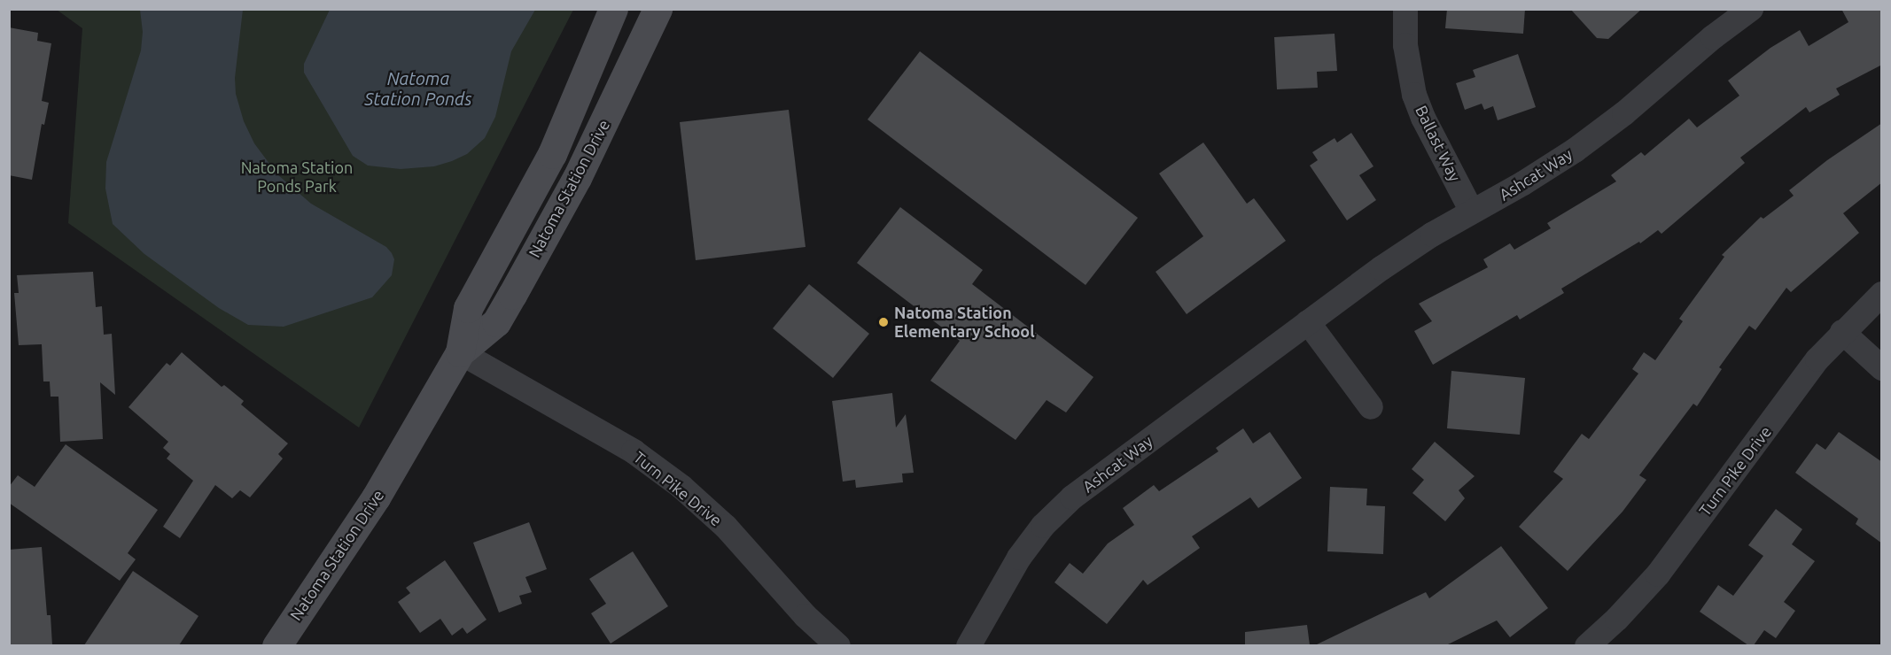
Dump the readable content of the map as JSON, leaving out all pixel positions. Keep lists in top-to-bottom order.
{
  "streets": {
    "street": [
      "Ballast Way",
      "Ashcat Way",
      "Natoma Station Drive",
      "Turn Pike Drive"
    ]
  },
  "crossings": [
    ["Ballast Way", "Ashcat Way"],
    ["Natoma Station Drive", "Turn Pike Drive"]
  ],
  "water": ["Natoma Station Ponds"],
  "parks": ["Natoma Station Ponds Park"],
  "places": ["Natoma Station Elementary School"]
}
